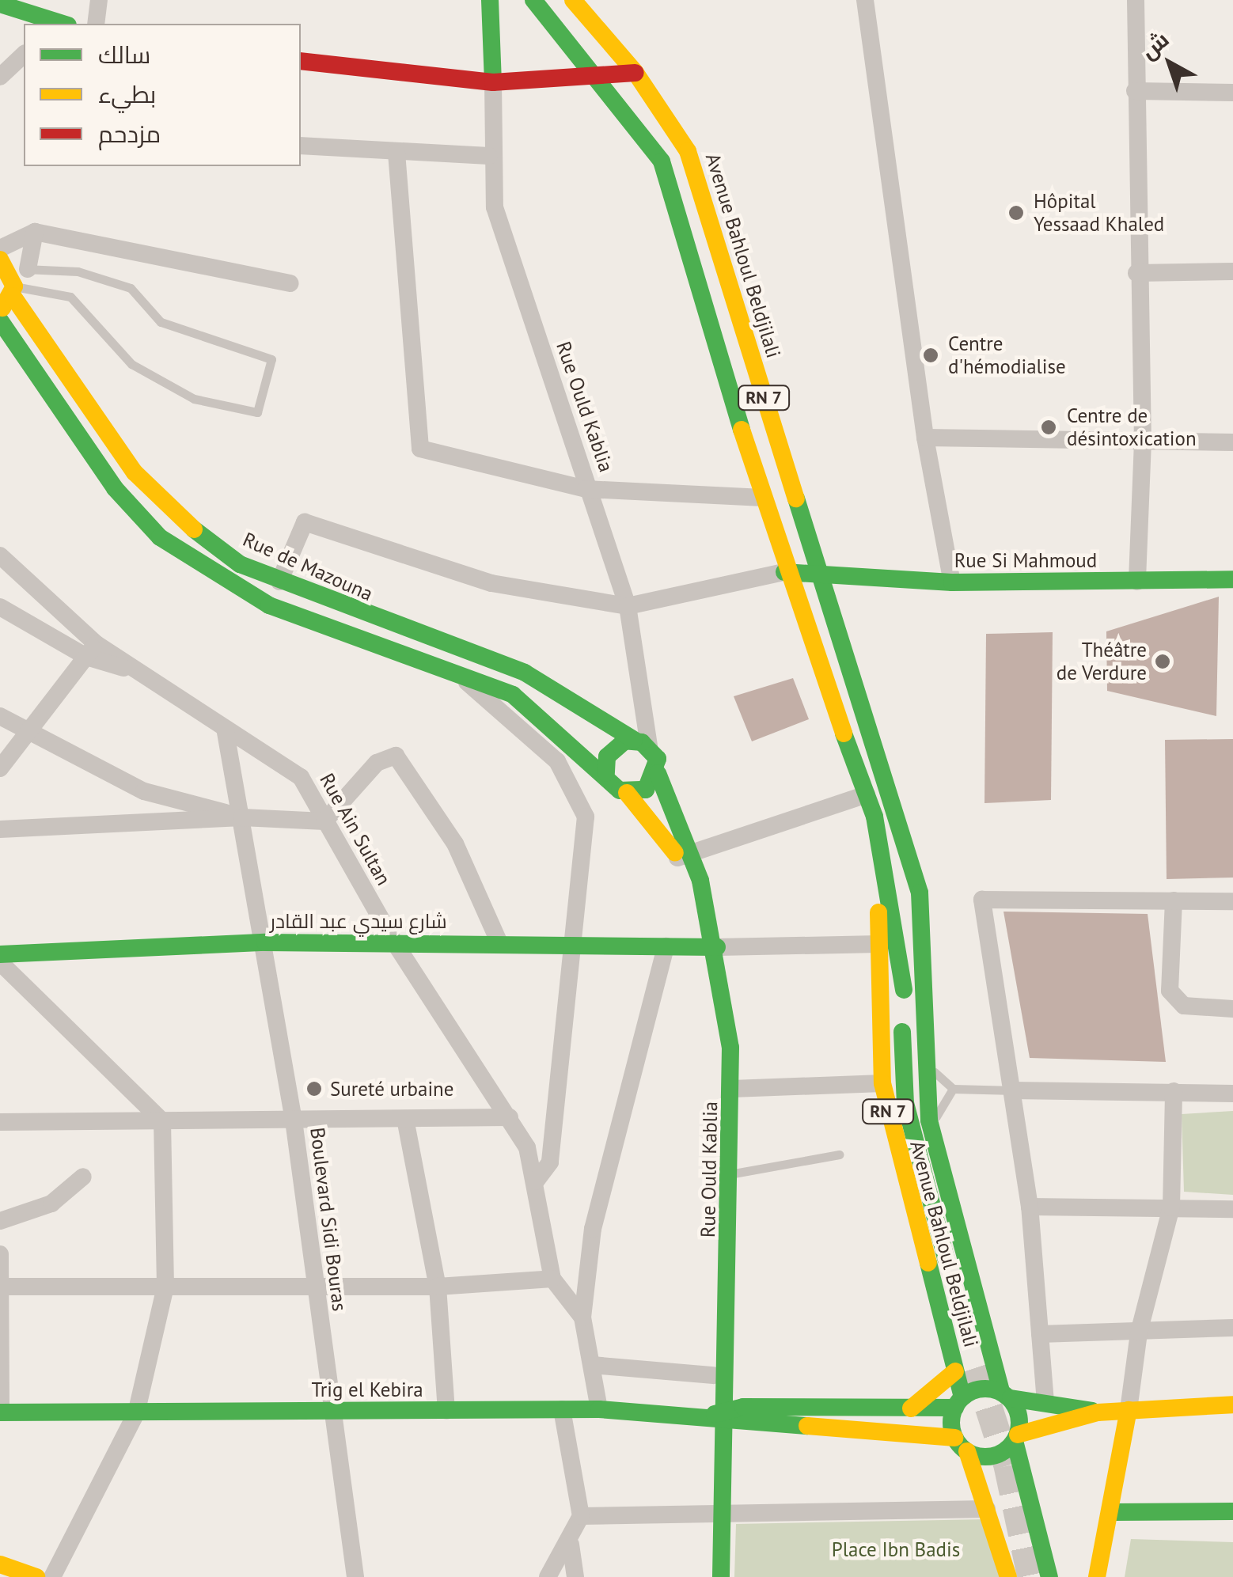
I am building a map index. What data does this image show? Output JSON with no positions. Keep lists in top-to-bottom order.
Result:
{
  "streets": {
    "main road": [
      "Avenue Bahloul Beldjilali",
      "RN 7",
      "Rue Ould Kablia",
      "Rue Si Mahmoud",
      "Rue de Mazouna",
      "شارع سيدي عبد القادر",
      "Trig el Kebira"
    ],
    "street": ["Rue Ain Sultan", "Boulevard Sidi Bouras"]
  },
  "crossings": [
    ["Avenue Bahloul Beldjilali", "RN 7"],
    ["Avenue Bahloul Beldjilali", "Rue Si Mahmoud"],
    ["Rue Ould Kablia", "Rue de Mazouna"],
    ["Rue Ould Kablia", "شارع سيدي عبد القادر"],
    ["Rue Ould Kablia", "Trig el Kebira"],
    ["Rue Ain Sultan", "شارع سيدي عبد القادر"],
    ["Rue Ain Sultan", "Boulevard Sidi Bouras"],
    ["Rue Ain Sultan", "Trig el Kebira"],
    ["شارع سيدي عبد القادر", "Boulevard Sidi Bouras"],
    ["Boulevard Sidi Bouras", "Trig el Kebira"]
  ],
  "parks": ["Place Ibn Badis"],
  "places": [
    "Hôpital Yessaad Khaled",
    "Centre d'hémodialise",
    "Centre de désintoxication",
    "Théâtre de Verdure",
    "Sureté urbaine"
  ],
  "legend": ["سالك", "بطيء", "مزدحم"],
  "north": "top left"
}
